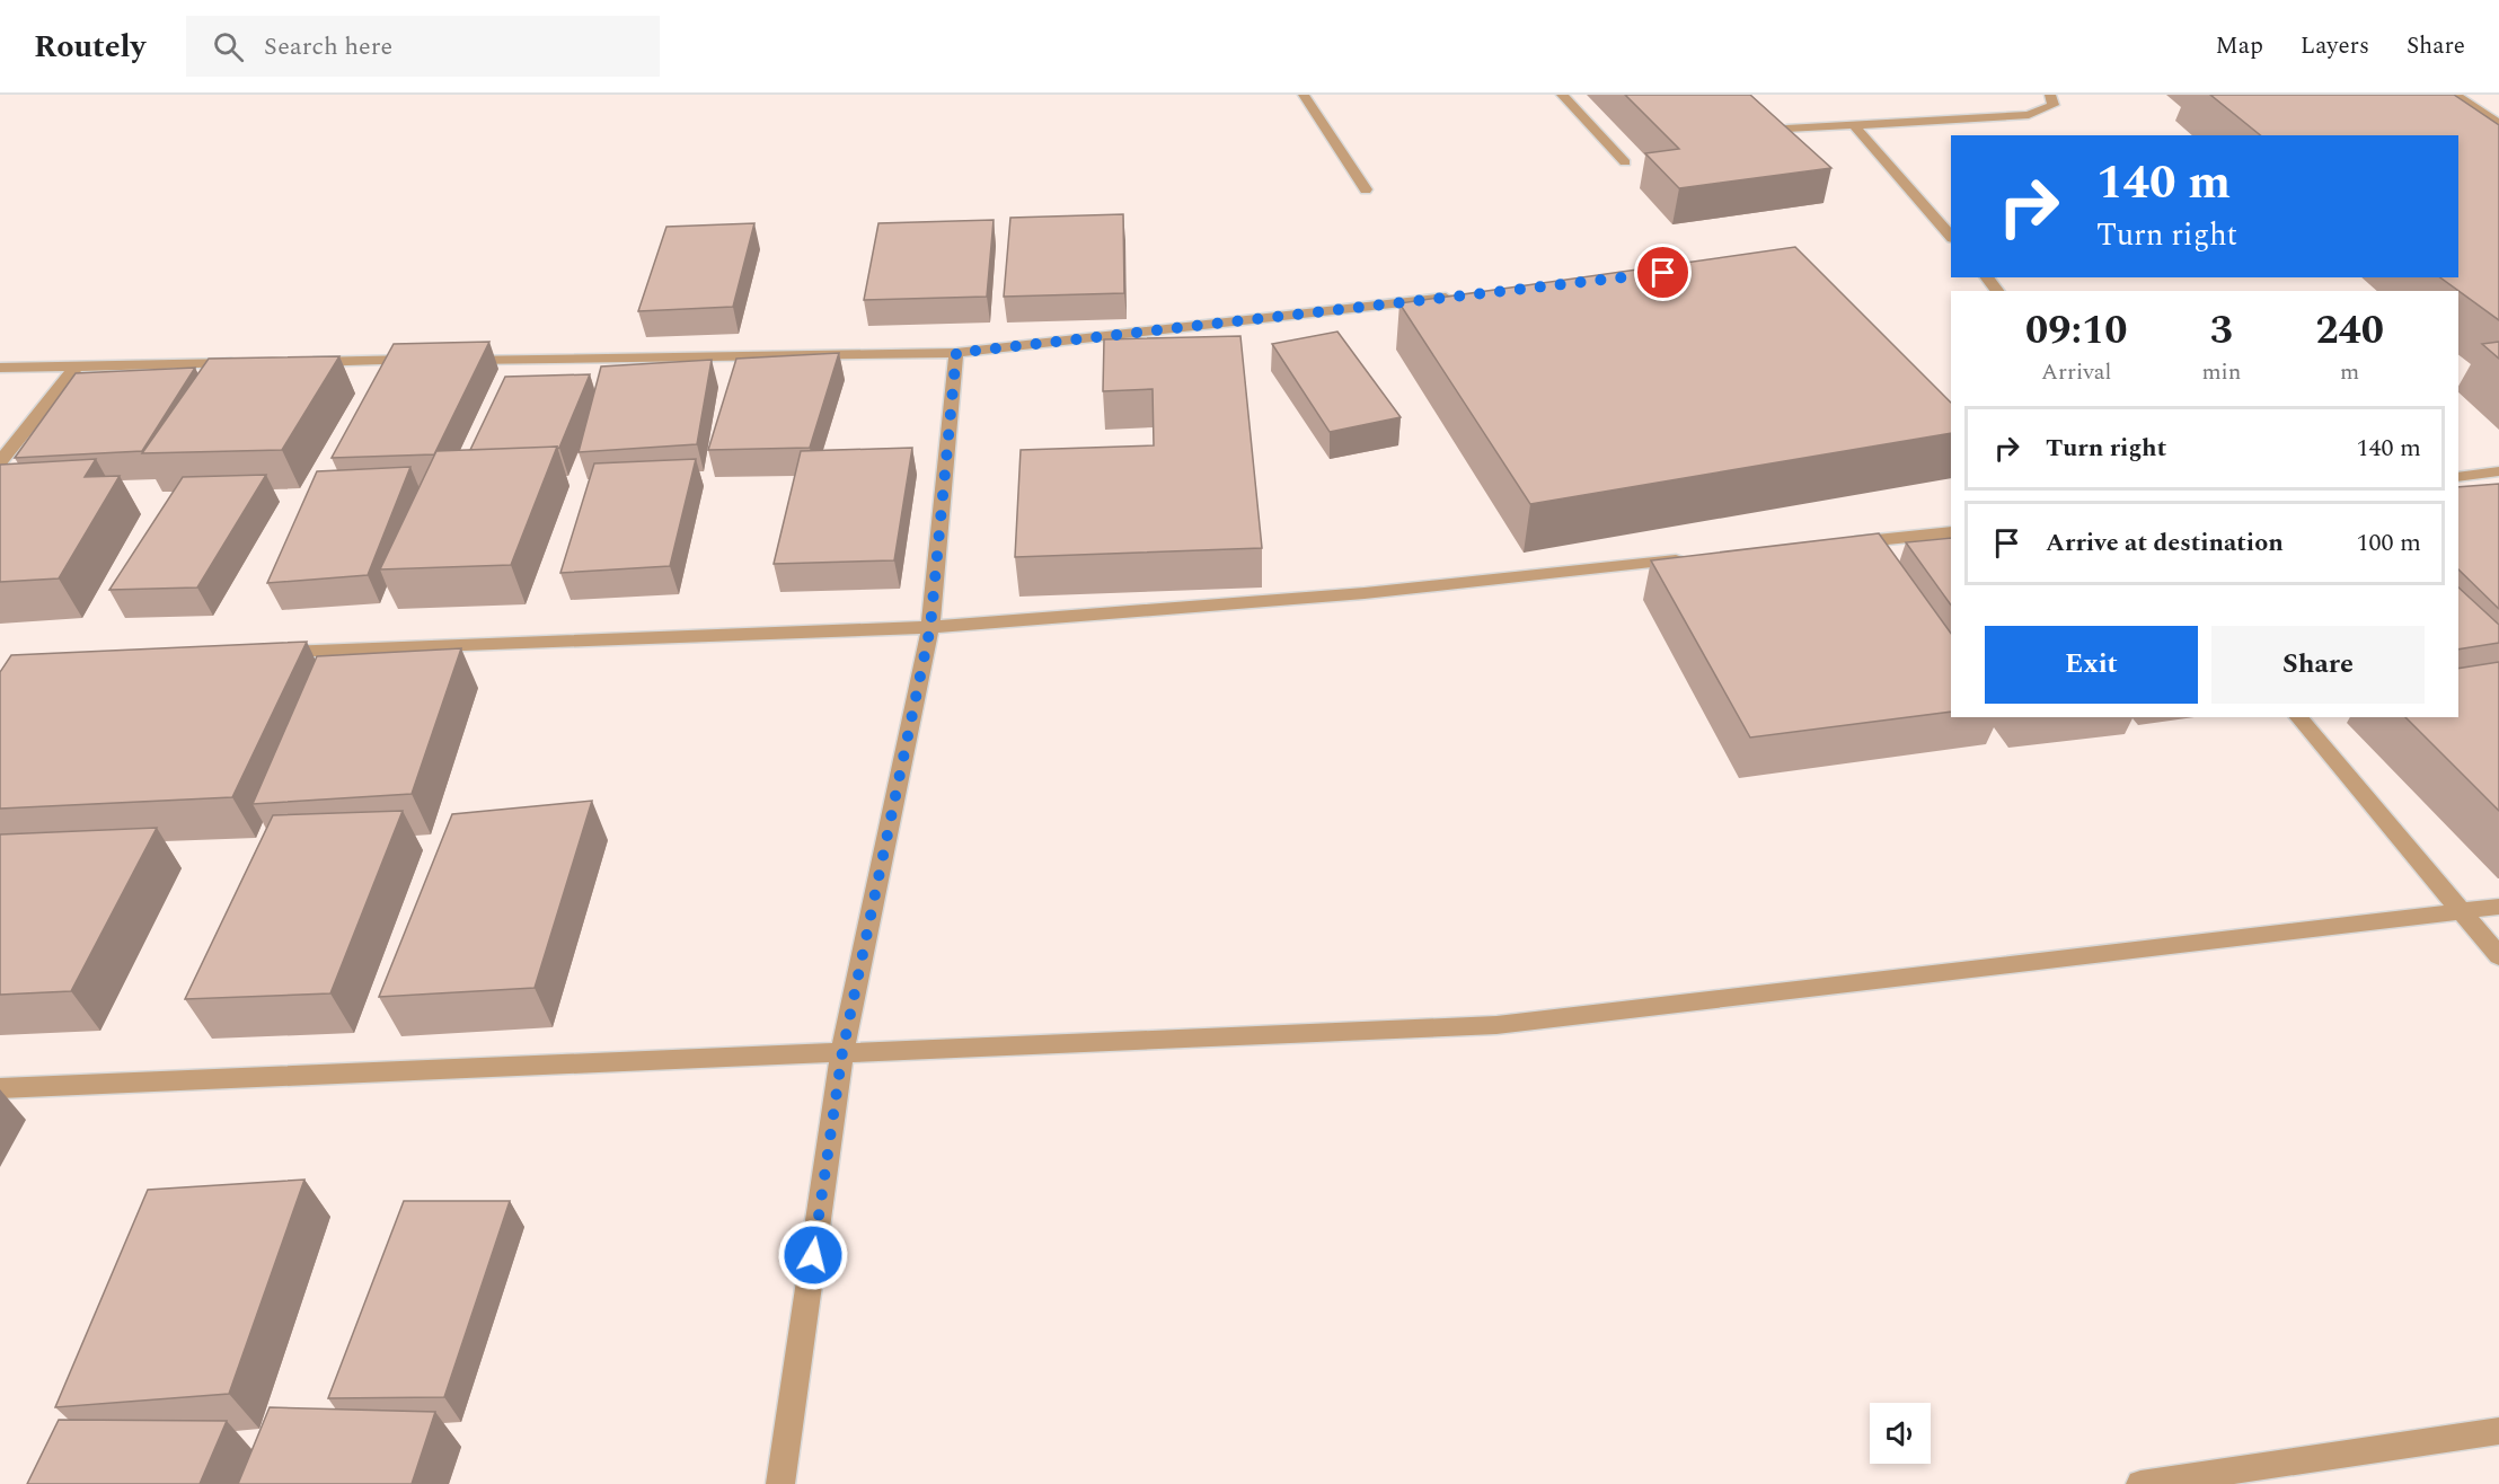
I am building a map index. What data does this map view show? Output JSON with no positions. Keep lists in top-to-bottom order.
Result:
{
  "page": {
    "header": "Routely",
    "search": "Search here",
    "nav": ["Map", "Layers", "Share"],
    "turn": ["140 m", "Turn right"],
    "eta": [
      "09:10",
      "Arrival",
      "3",
      "min",
      "240",
      "m"
    ],
    "list": [
      {
        "name": "Turn right",
        "value": "140 m"
      },
      {
        "name": "Arrive at destination",
        "value": "100 m"
      }
    ],
    "buttons": ["Exit", "Share"]
  }
}
